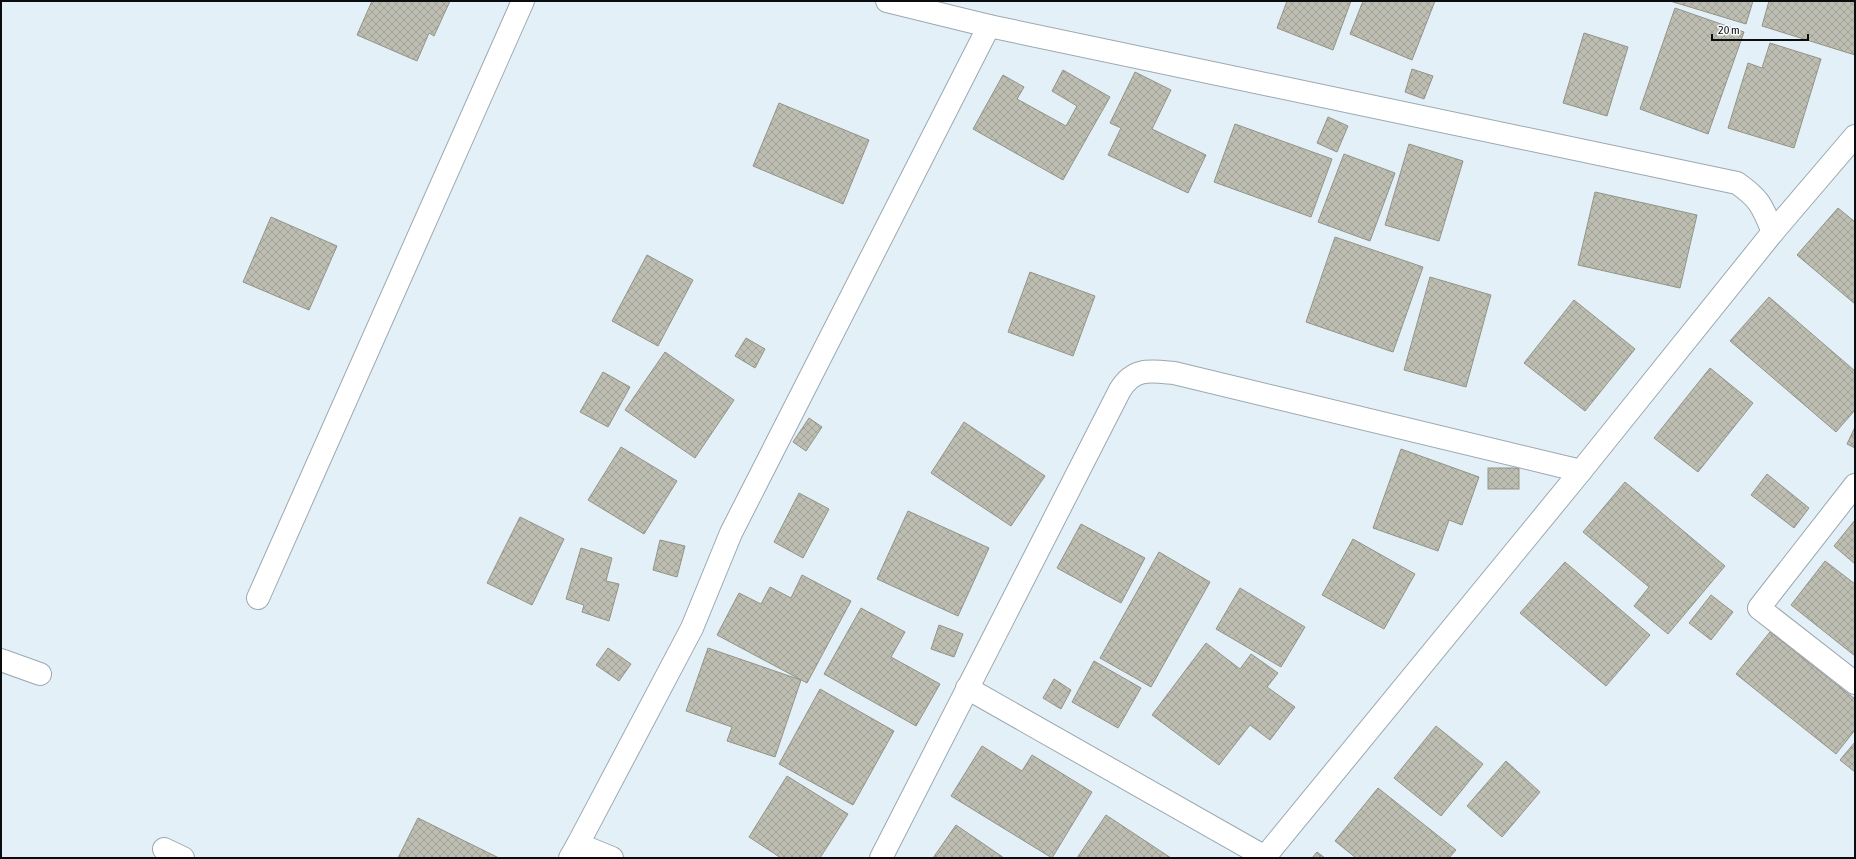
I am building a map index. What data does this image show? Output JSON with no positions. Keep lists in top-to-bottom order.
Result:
{
  "scale_bar": "20 m"
}
